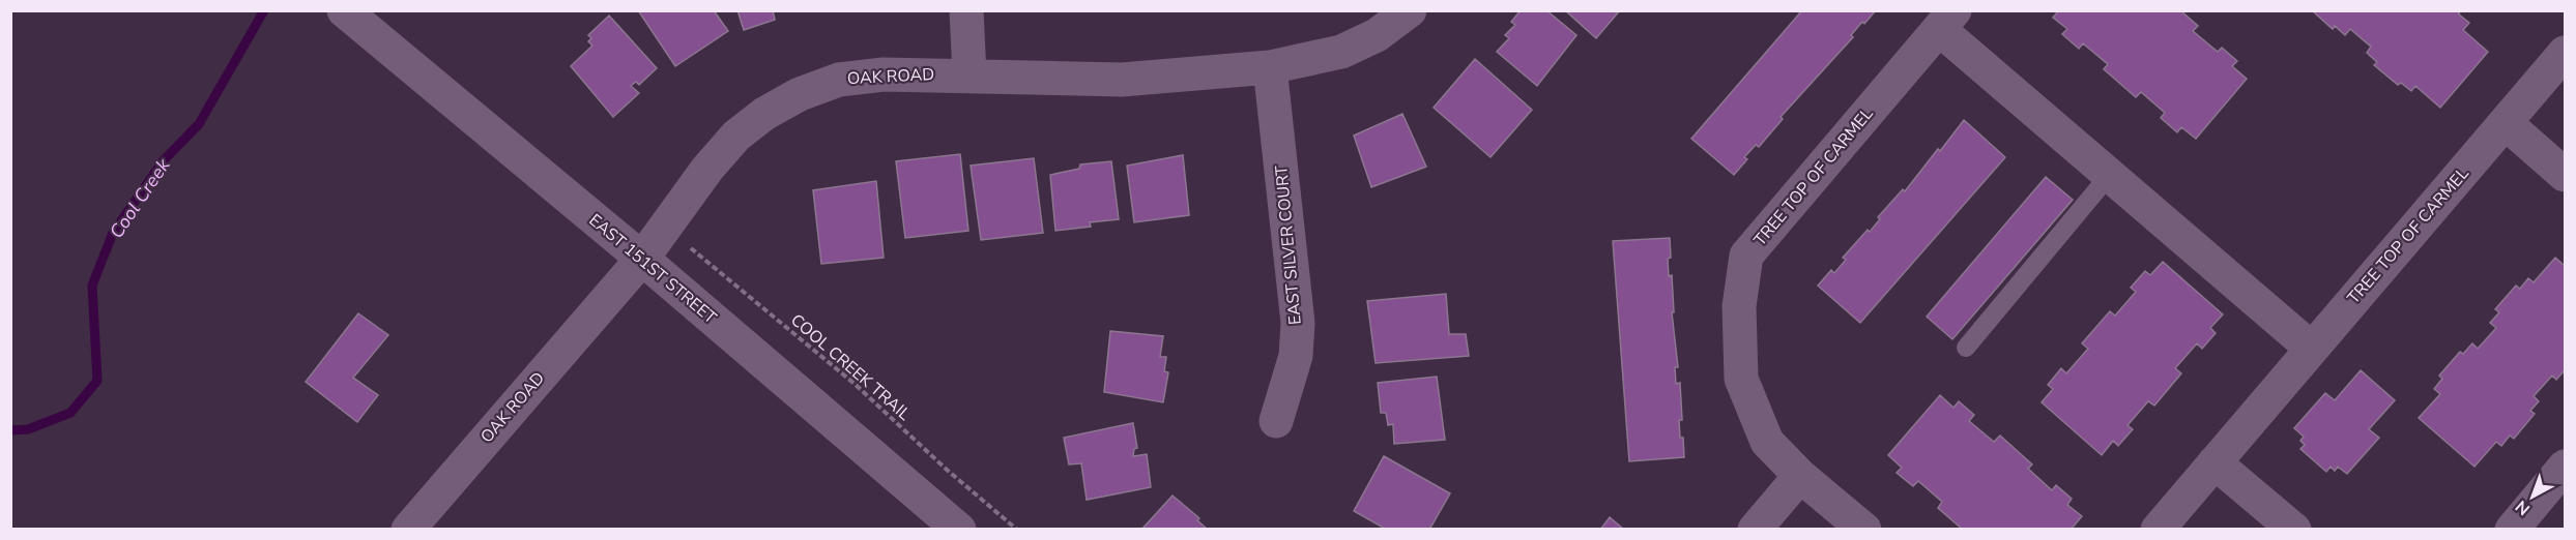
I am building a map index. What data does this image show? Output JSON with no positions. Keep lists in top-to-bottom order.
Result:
{
  "streets": {
    "street": [
      "OAK ROAD",
      "TREE TOP OF CARMEL",
      "EAST SILVER COURT",
      "EAST 151ST STREET"
    ],
    "path": ["COOL CREEK TRAIL"]
  },
  "crossings": [
    ["OAK ROAD", "EAST SILVER COURT"],
    ["OAK ROAD", "EAST 151ST STREET"],
    ["OAK ROAD", "COOL CREEK TRAIL"]
  ],
  "water": ["Cool Creek"],
  "north": "bottom left"
}
